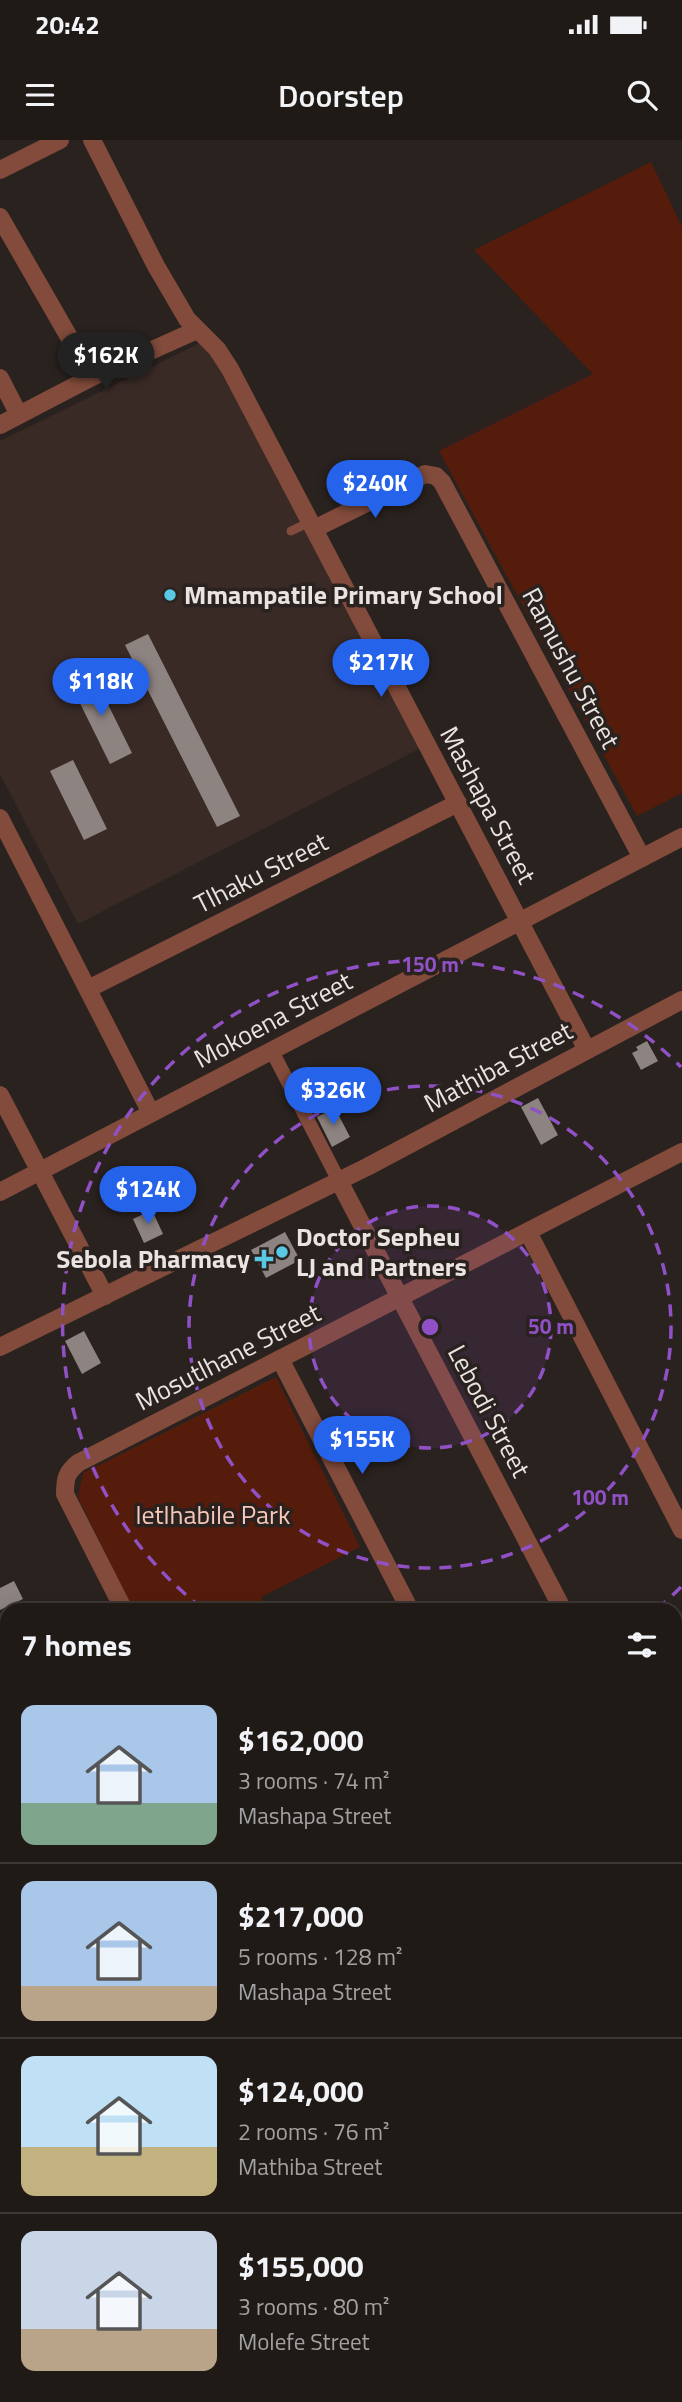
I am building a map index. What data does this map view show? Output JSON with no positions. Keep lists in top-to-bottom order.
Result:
{
  "streets": {
    "street": [
      "Ramushu Street",
      "Mashapa Street",
      "Tlhaku Street",
      "Mokoena Street",
      "Mathiba Street",
      "Mosutlhane Street",
      "Lebodi Street"
    ]
  },
  "crossings": [
    ["Ramushu Street", "Mashapa Street"],
    ["Ramushu Street", "Mokoena Street"],
    ["Mashapa Street", "Tlhaku Street"],
    ["Mashapa Street", "Mokoena Street"],
    ["Mashapa Street", "Mathiba Street"],
    ["Mokoena Street", "Lebodi Street"],
    ["Mathiba Street", "Lebodi Street"],
    ["Mosutlhane Street", "Lebodi Street"]
  ],
  "parks": ["letlhabile Park"],
  "places": {
    "other": ["Mmampatile Primary School", "Doctor Sepheu LJ and Partners"],
    "health": ["Sebola Pharmacy"]
  },
  "page": {
    "status": "20:42",
    "header": "Doorstep",
    "price": [
      "$162K",
      "$240K",
      "$217K",
      "$118K",
      "$326K",
      "$124K",
      "$155K"
    ],
    "heading": "7 homes",
    "list": [
      {
        "name": "$162,000",
        "note": "3 rooms · 74 m² · Mashapa Street"
      },
      {
        "name": "$217,000",
        "note": "5 rooms · 128 m² · Mashapa Street"
      },
      {
        "name": "$124,000",
        "note": "2 rooms · 76 m² · Mathiba Street"
      },
      {
        "name": "$155,000",
        "note": "3 rooms · 80 m² · Molefe Street"
      }
    ]
  },
  "rings": ["150 m", "50 m", "100 m"]
}
